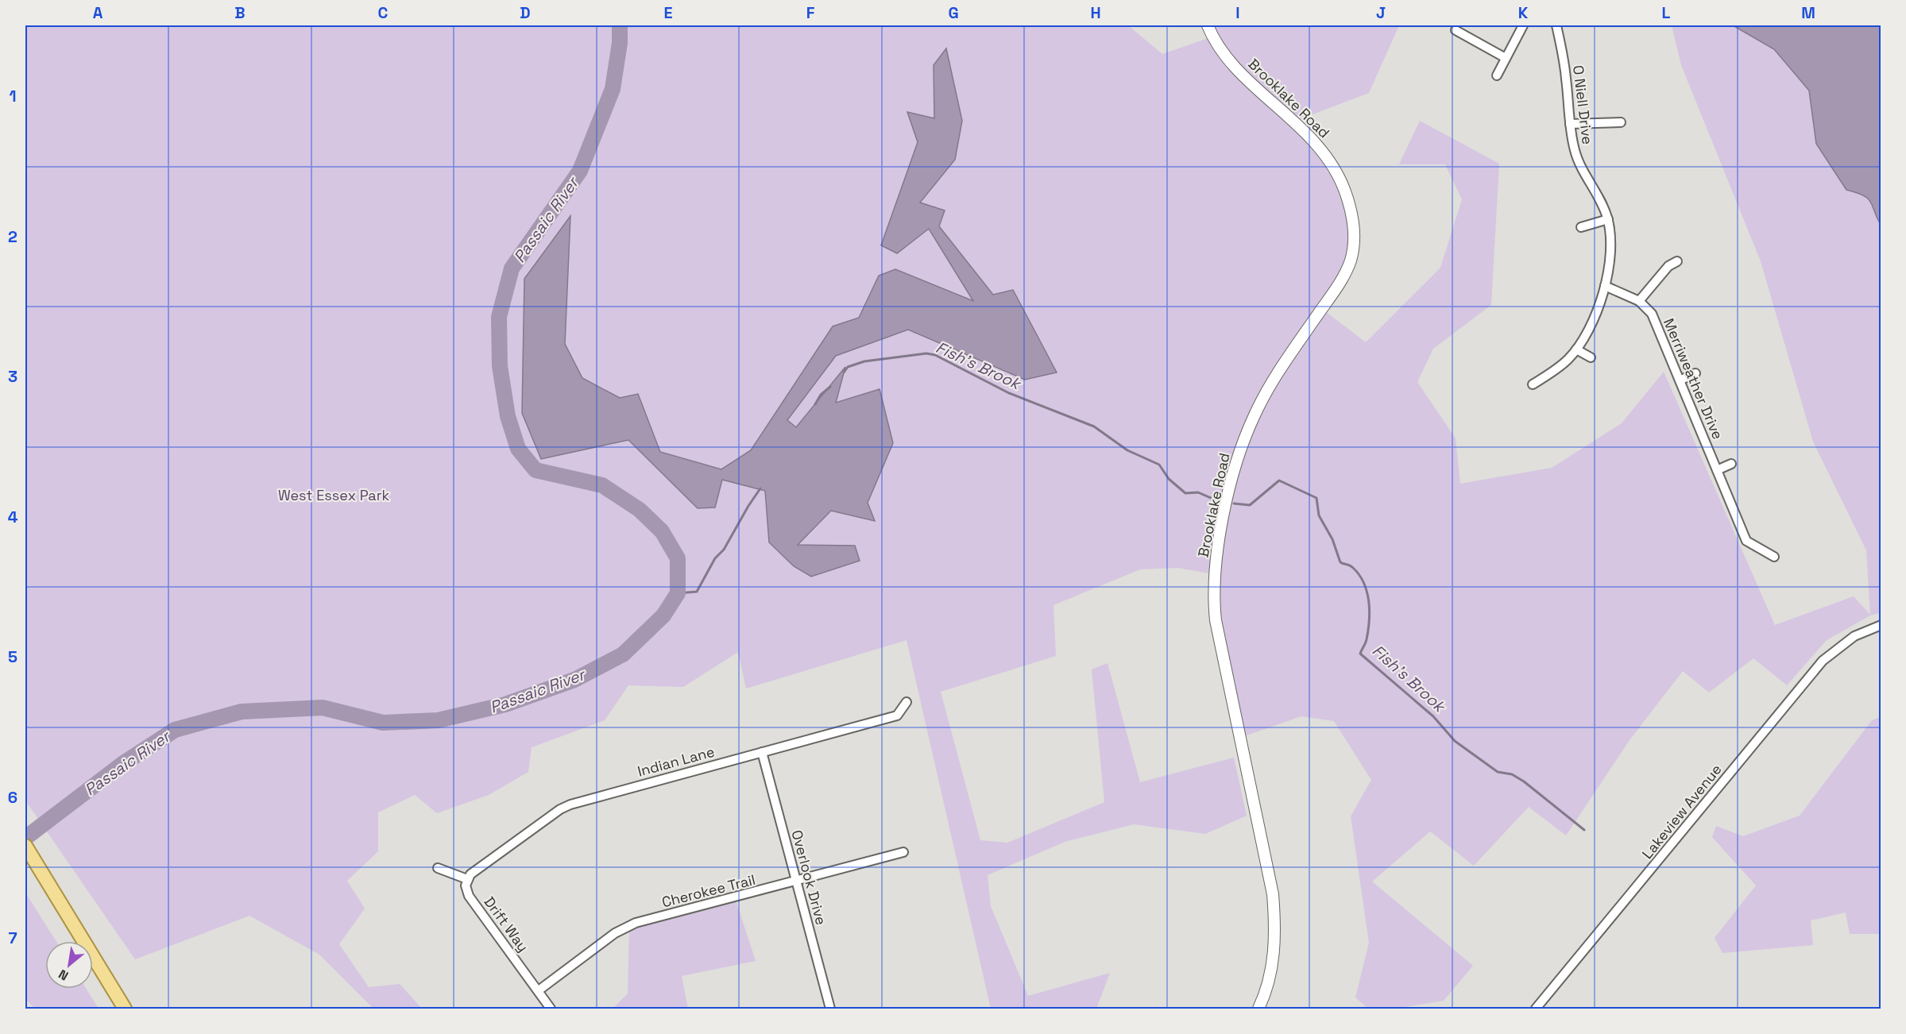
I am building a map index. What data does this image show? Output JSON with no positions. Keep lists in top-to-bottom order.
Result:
{
  "streets": {
    "street": [
      "Brooklake Road",
      "O Niell Drive",
      "Merriweather Drive",
      "Indian Lane",
      "Lakeview Avenue",
      "Overlook Drive",
      "Cherokee Trail",
      "Drift Way"
    ]
  },
  "crossings": [
    ["Indian Lane", "Overlook Drive"],
    ["Indian Lane", "Drift Way"],
    ["Overlook Drive", "Cherokee Trail"],
    ["Cherokee Trail", "Drift Way"]
  ],
  "water": ["Passaic River", "Fish's Brook"],
  "parks": ["West Essex Park"],
  "north": "bottom left",
  "grid": {
    "columns": [
      "A",
      "B",
      "C",
      "D",
      "E",
      "F",
      "G",
      "H",
      "I",
      "J",
      "K",
      "L",
      "M"
    ],
    "rows": [
      "1",
      "2",
      "3",
      "4",
      "5",
      "6",
      "7"
    ]
  }
}
